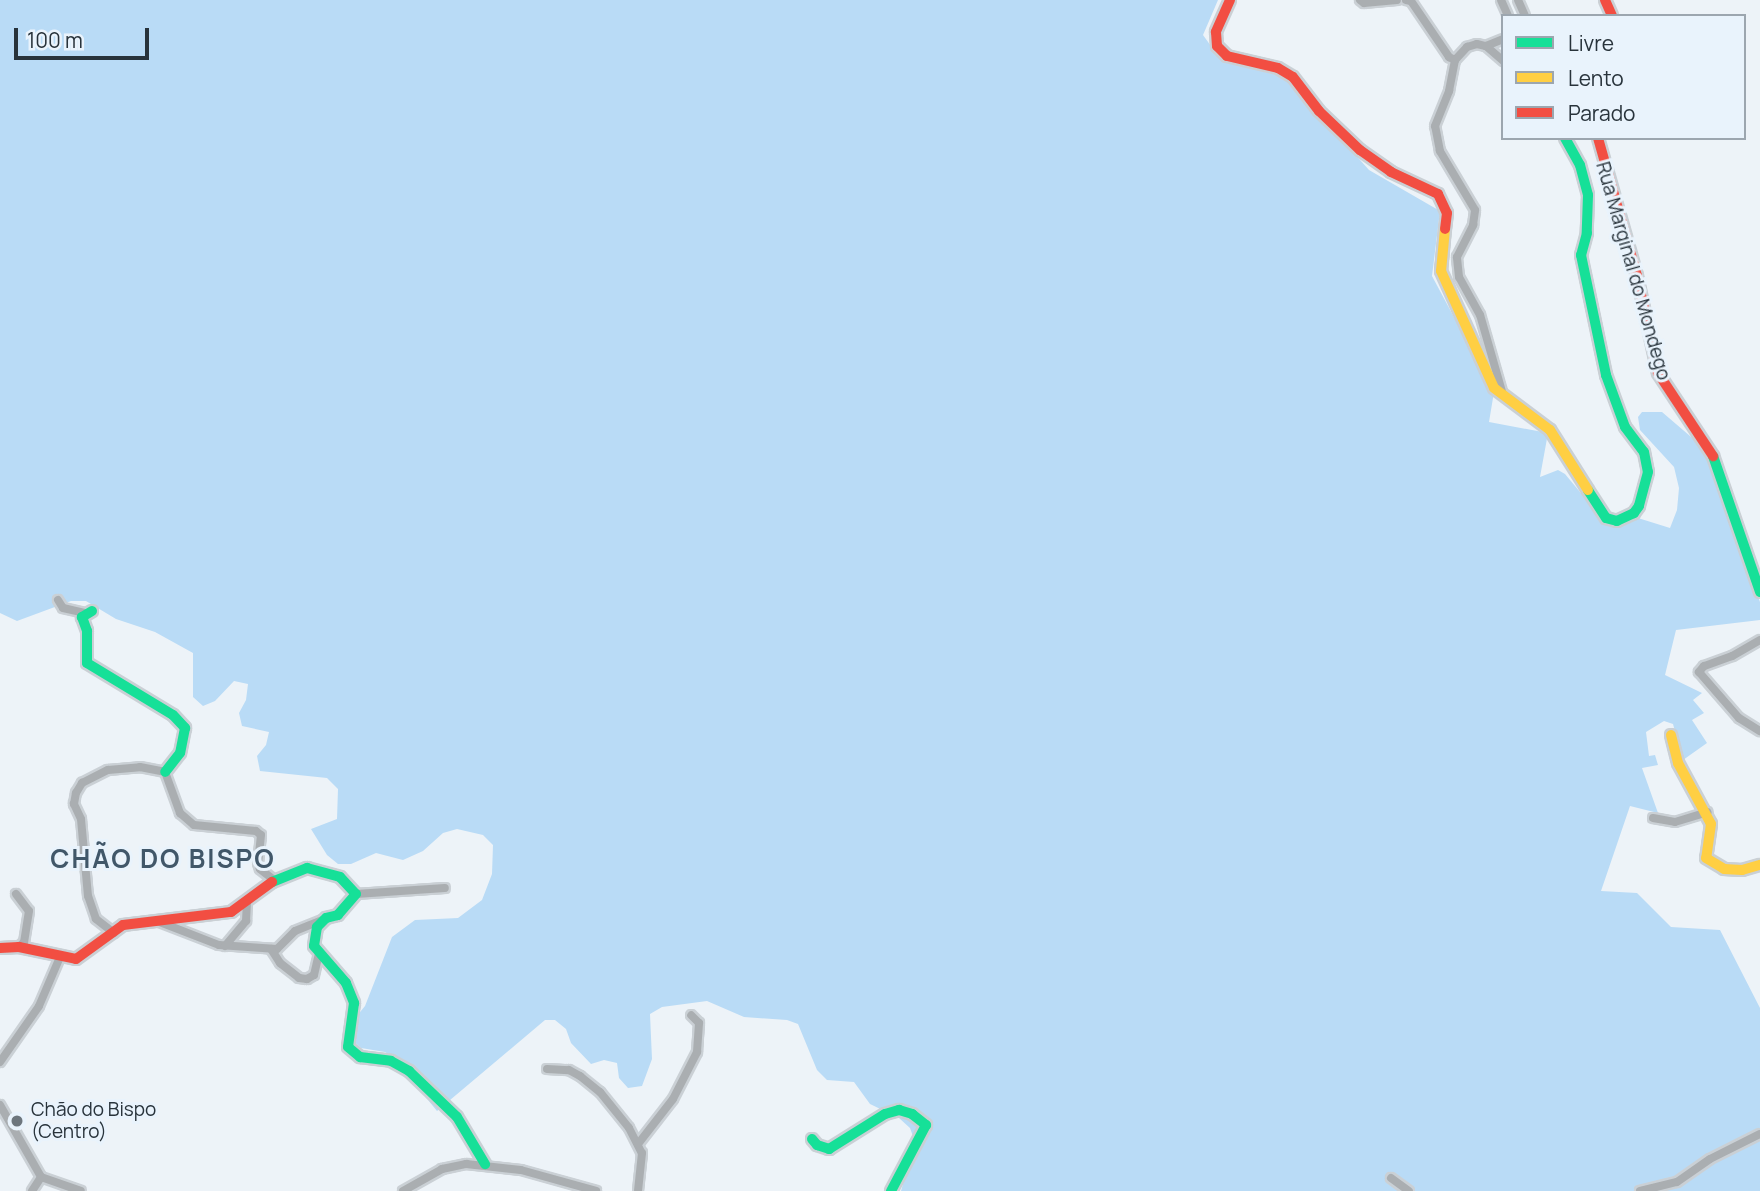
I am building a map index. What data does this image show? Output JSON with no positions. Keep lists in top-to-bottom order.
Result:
{
  "streets": {
    "street": ["Rua Marginal do Mondego"]
  },
  "districts": ["CHÃO DO BISPO"],
  "places": ["Chão do Bispo (Centro)"],
  "legend": ["Livre", "Lento", "Parado"],
  "scale_bar": "100 m"
}
